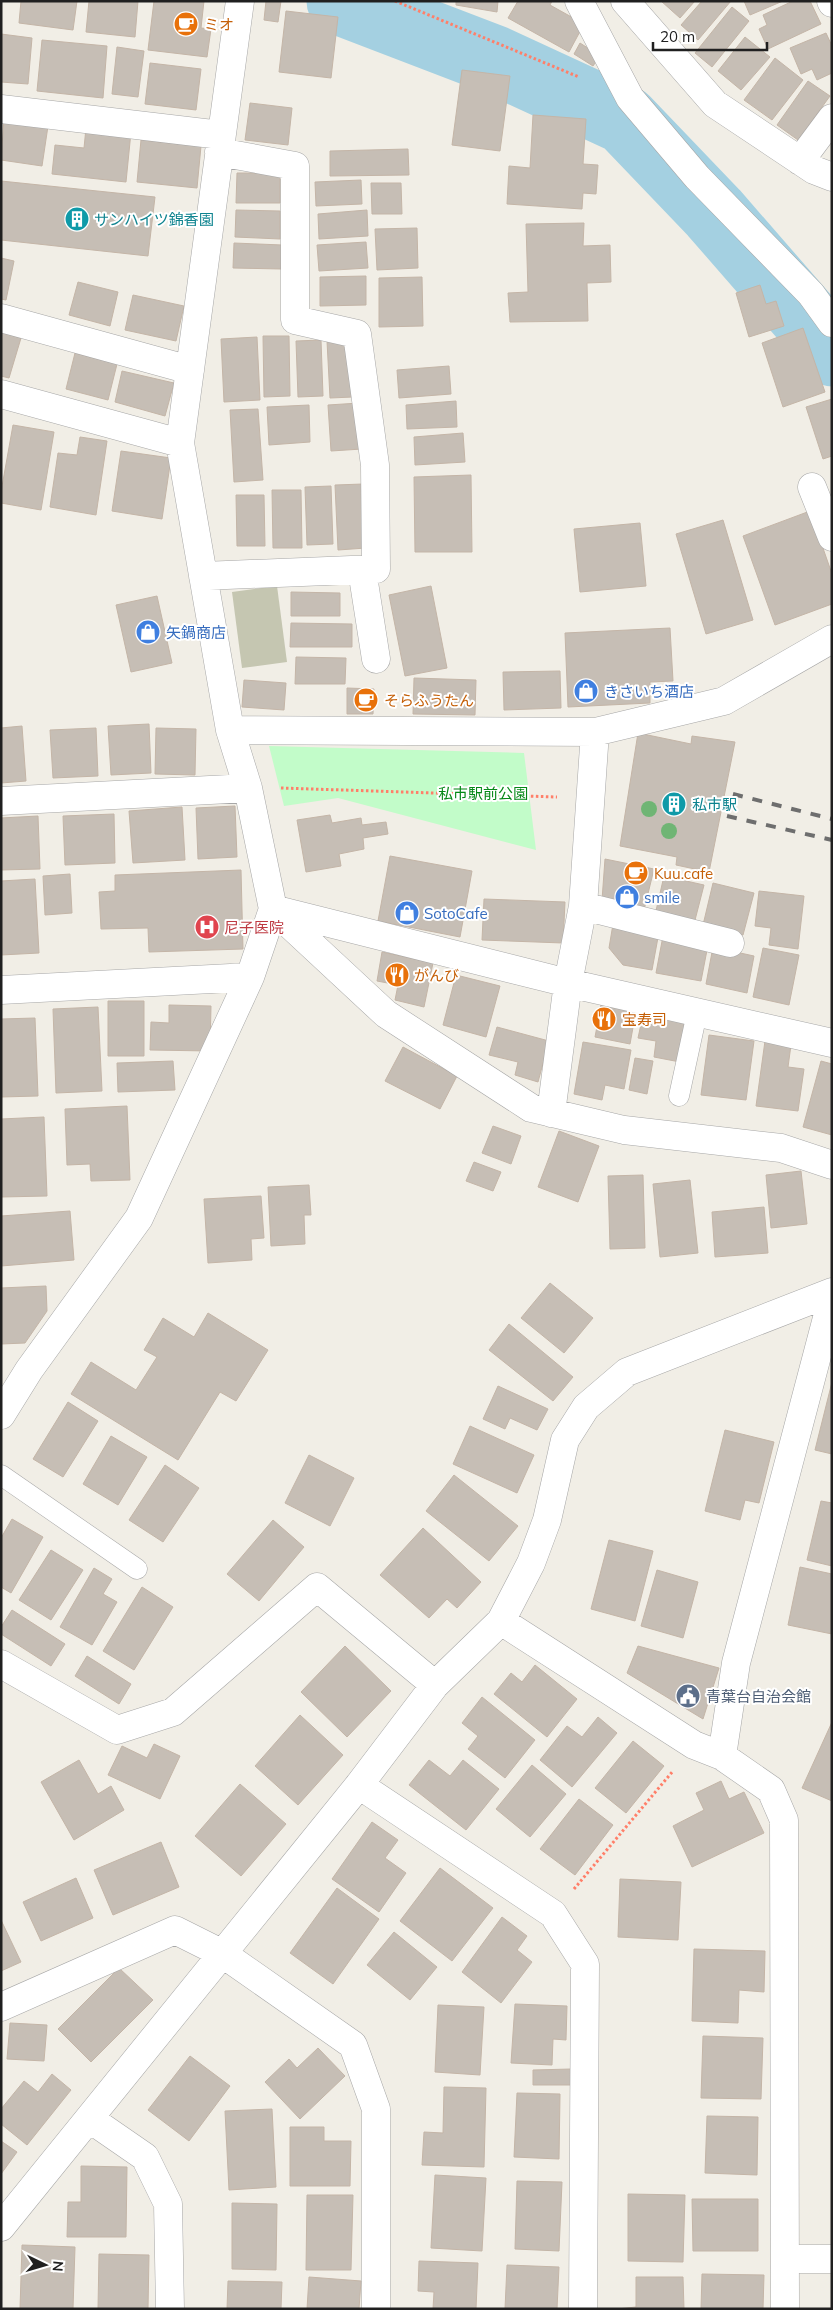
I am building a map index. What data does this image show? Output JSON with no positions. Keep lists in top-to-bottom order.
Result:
{
  "parks": ["私市駅前公園"],
  "places": {
    "cafe": ["ミオ", "そらふうたん", "Kuu.cafe"],
    "building": ["サンハイツ錦香園", "私市駅"],
    "shop": [
      "矢鍋商店",
      "きさいち酒店",
      "smile",
      "SotoCafe"
    ],
    "hospital": ["尼子医院"],
    "restaurant": ["がんび", "宝寿司"],
    "public building": ["青葉台自治会館"]
  },
  "scale_bar": "20 m",
  "north": "right"
}
